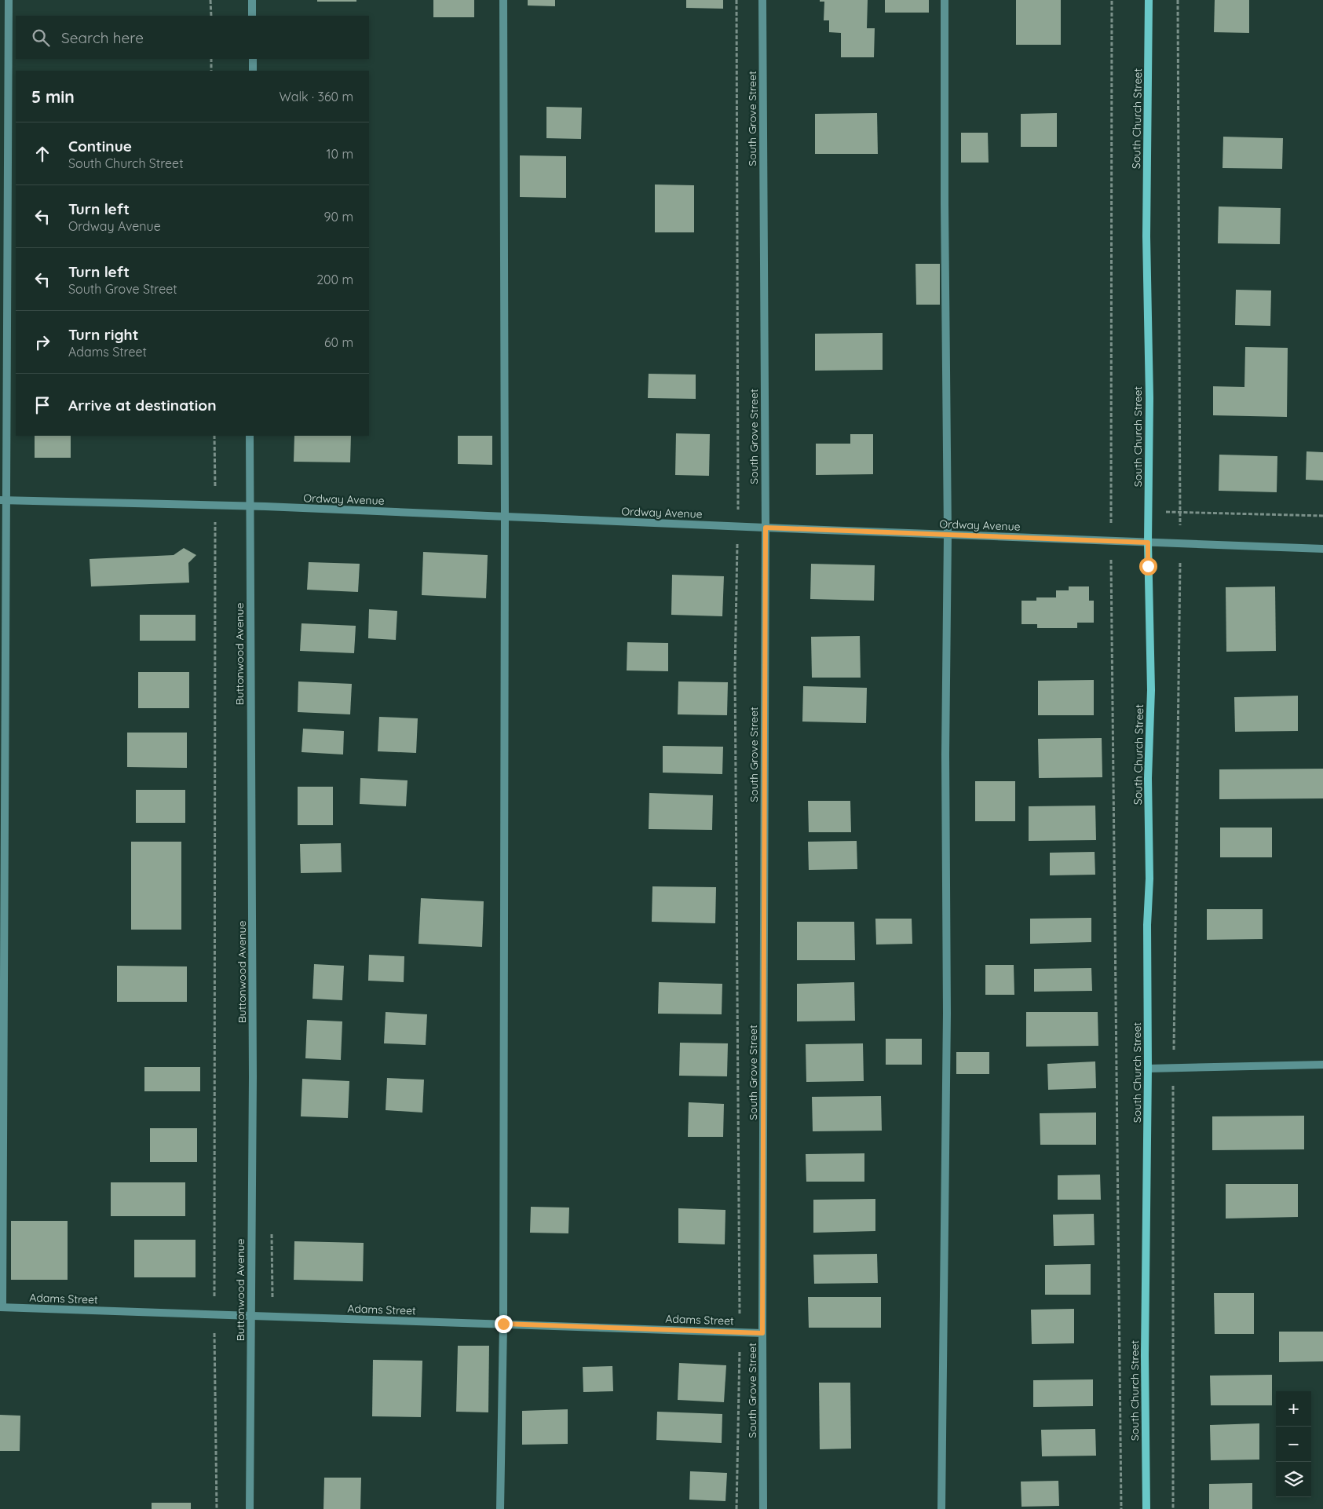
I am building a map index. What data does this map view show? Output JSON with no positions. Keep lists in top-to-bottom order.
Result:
{
  "streets": {
    "street": [
      "South Grove Street",
      "South Church Street",
      "Ordway Avenue",
      "Buttonwood Avenue",
      "Adams Street"
    ]
  },
  "crossings": [
    ["South Grove Street", "Ordway Avenue"],
    ["South Grove Street", "Adams Street"],
    ["South Church Street", "Ordway Avenue"],
    ["Ordway Avenue", "Buttonwood Avenue"],
    ["Buttonwood Avenue", "Adams Street"]
  ],
  "page": {
    "search": "Search here",
    "heading": ["5 min", "Walk · 360 m"],
    "list": [
      ["Continue", "South Church Street", "10 m"],
      ["Turn left", "Ordway Avenue", "90 m"],
      ["Turn left", "South Grove Street", "200 m"],
      ["Turn right", "Adams Street", "60 m"],
      "Arrive at destination"
    ],
    "map_buttons": ["+", "−"]
  }
}
